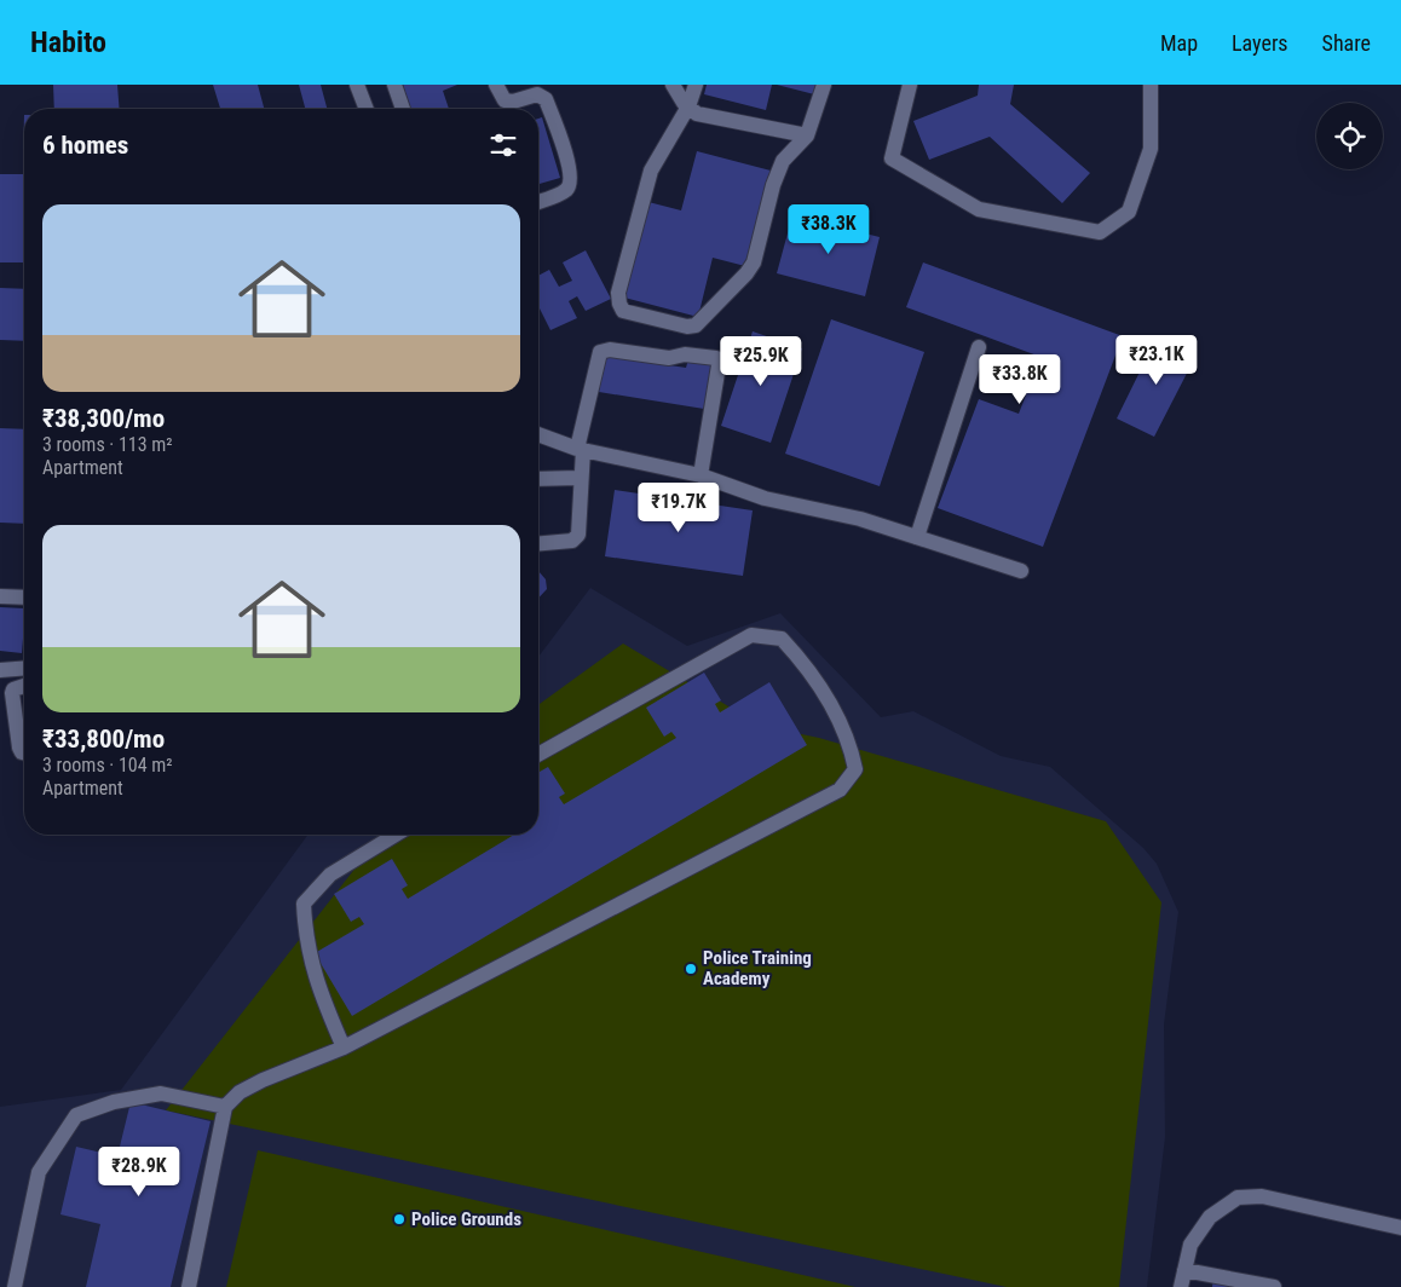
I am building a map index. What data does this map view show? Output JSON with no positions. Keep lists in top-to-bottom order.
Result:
{
  "places": ["Police Training Academy", "Police Grounds"],
  "page": {
    "header": "Habito",
    "nav": ["Map", "Layers", "Share"],
    "heading": "6 homes",
    "list": [
      {
        "name": "₹38,300/mo",
        "note": "3 rooms · 113 m² · Apartment"
      },
      {
        "name": "₹33,800/mo",
        "note": "3 rooms · 104 m² · Apartment"
      }
    ],
    "price": [
      "₹38.3K",
      "₹23.1K",
      "₹25.9K",
      "₹33.8K",
      "₹19.7K",
      "₹28.9K"
    ]
  }
}
